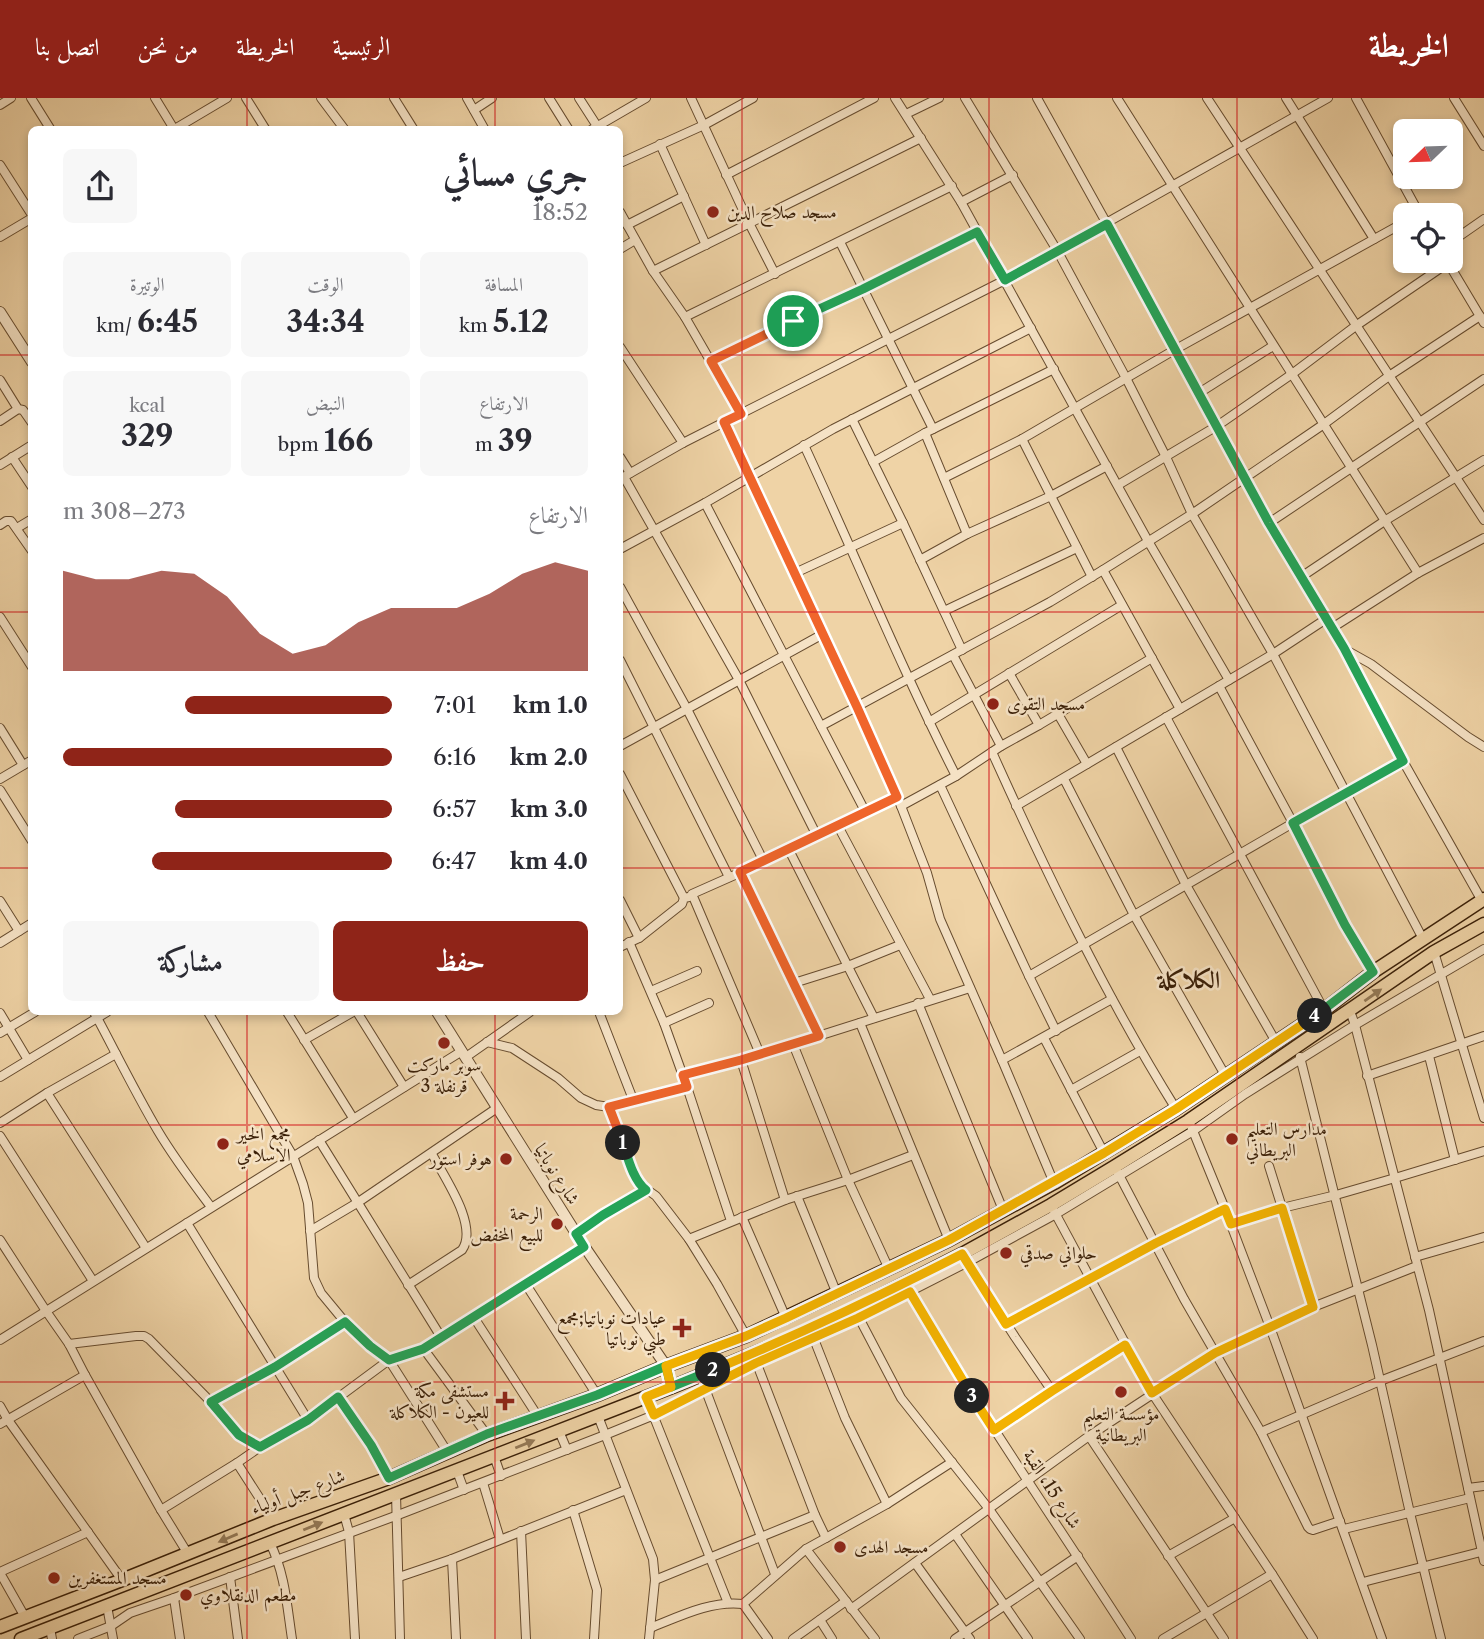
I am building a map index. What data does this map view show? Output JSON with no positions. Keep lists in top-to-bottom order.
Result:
{
  "streets": {
    "main road": ["شارع جبل أولياء"],
    "street": ["شارع نوباتيا", "شارع 15، القبة"]
  },
  "crossings": [
    ["شارع نوباتيا", "شارع جبل أولياء"],
    ["شارع 15، القبة", "شارع جبل أولياء"]
  ],
  "districts": ["الكلاكلة"],
  "places": {
    "other": [
      "مسجد صلاح الدين",
      "مسجد التقوى",
      "سوبر ماركت قرنفلة 3",
      "مدارس التعليم البريطاني",
      "مجمع الخير الاسلامي",
      "هوفر استور",
      "الرحمة للبيع المخفض",
      "حلواني صدقي",
      "مؤسسة التعليم البريطانية",
      "مسجد الهدى",
      "مسجد المستغفرين",
      "مطعم الدنقلاوي"
    ],
    "health": ["عيادات نوباتيا;مجمع طبي نوباتيا", "مستشفى مكة للعيون - الكلاكلة"]
  },
  "north": "bottom left",
  "page": {
    "header": "الخريطة",
    "nav": [
      "الرئيسية",
      "الخريطة",
      "من نحن",
      "اتصل بنا"
    ],
    "heading": ["جري مسائي", "18:52"],
    "stats": [
      ["المسافة", "5.12 km"],
      ["الوقت", "34:34"],
      ["الوتيرة", "6:45 /km"],
      ["الارتفاع", "39 m"],
      ["النبض", "166 bpm"],
      ["kcal", "329"]
    ],
    "chart": ["الارتفاع", "273–308 m"],
    "list": [
      {
        "name": "1.0 km",
        "note": "7:01"
      },
      {
        "name": "2.0 km",
        "note": "6:16"
      },
      {
        "name": "3.0 km",
        "note": "6:57"
      },
      {
        "name": "4.0 km",
        "note": "6:47"
      }
    ],
    "buttons": ["حفظ", "مشاركة"],
    "pins": [
      "4",
      "1",
      "2",
      "3"
    ]
  }
}
